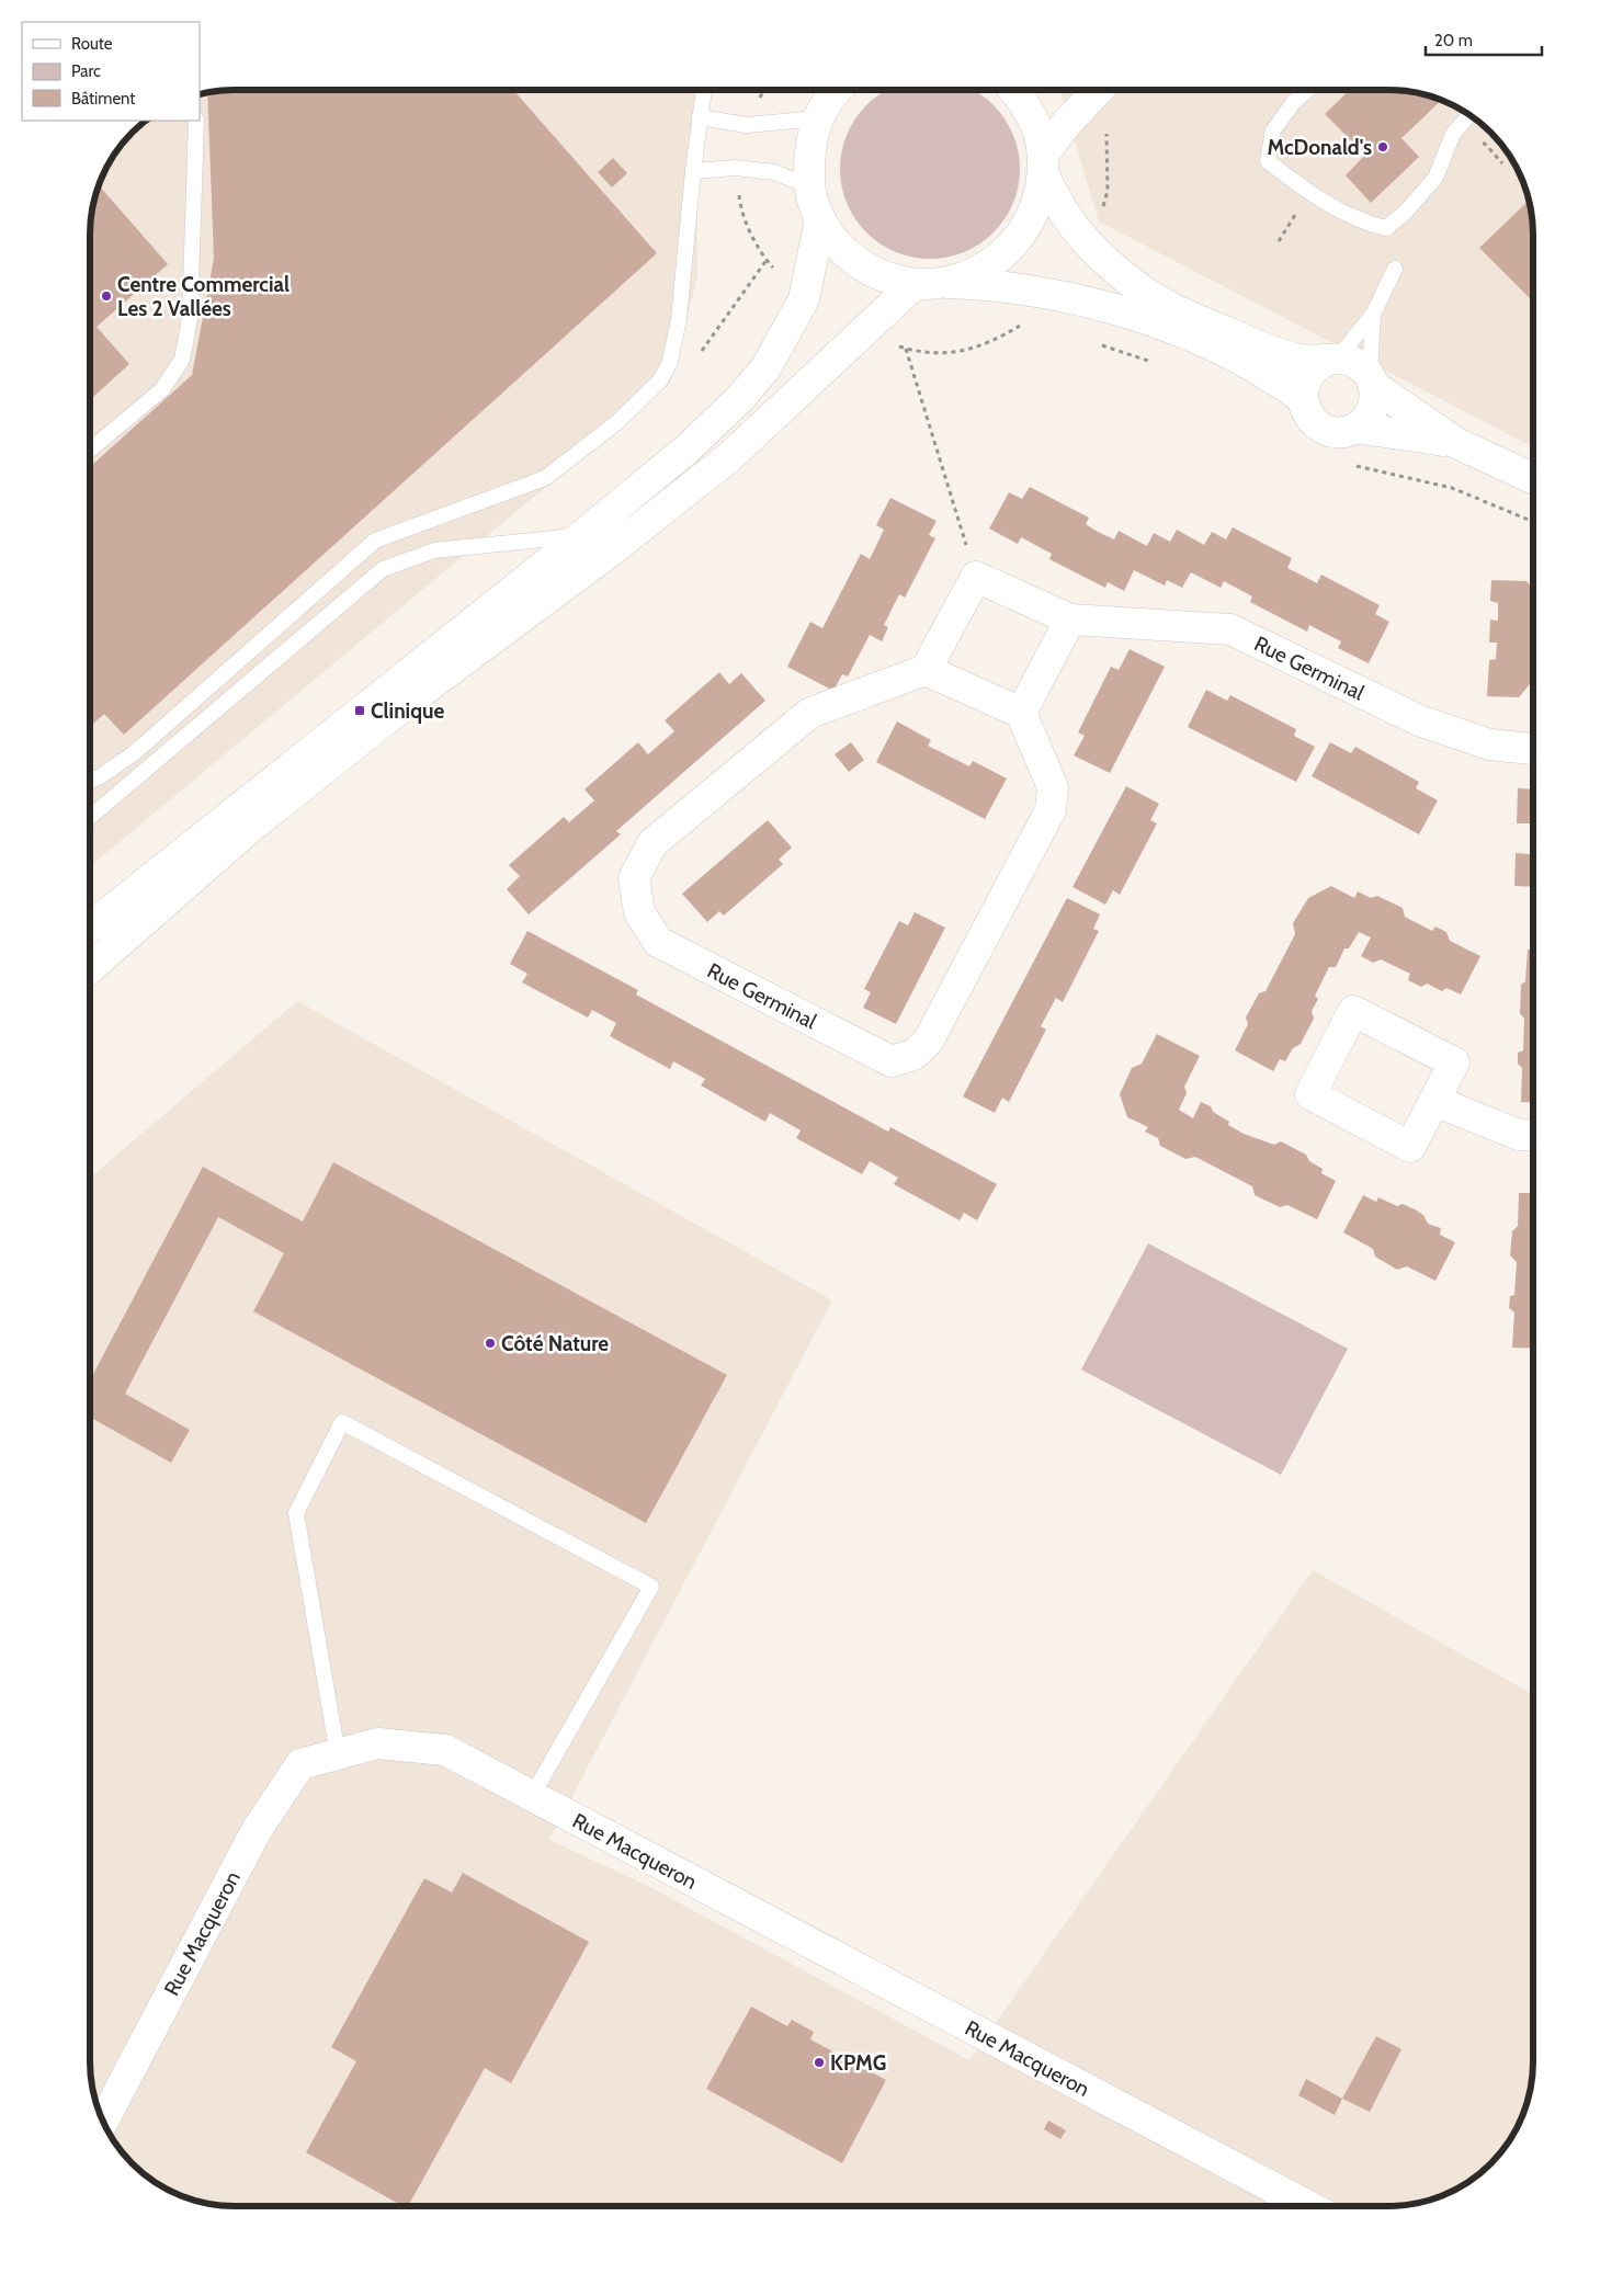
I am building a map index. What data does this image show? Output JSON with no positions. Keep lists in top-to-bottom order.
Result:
{
  "streets": {
    "street": ["Rue Germinal", "Rue Macqueron"]
  },
  "places": {
    "other": [
      "McDonald's",
      "Centre Commercial Les 2 Vallées",
      "Côté Nature",
      "KPMG"
    ],
    "transit": ["Clinique"]
  },
  "legend": ["Route", "Parc", "Bâtiment"],
  "scale_bar": "20 m"
}
